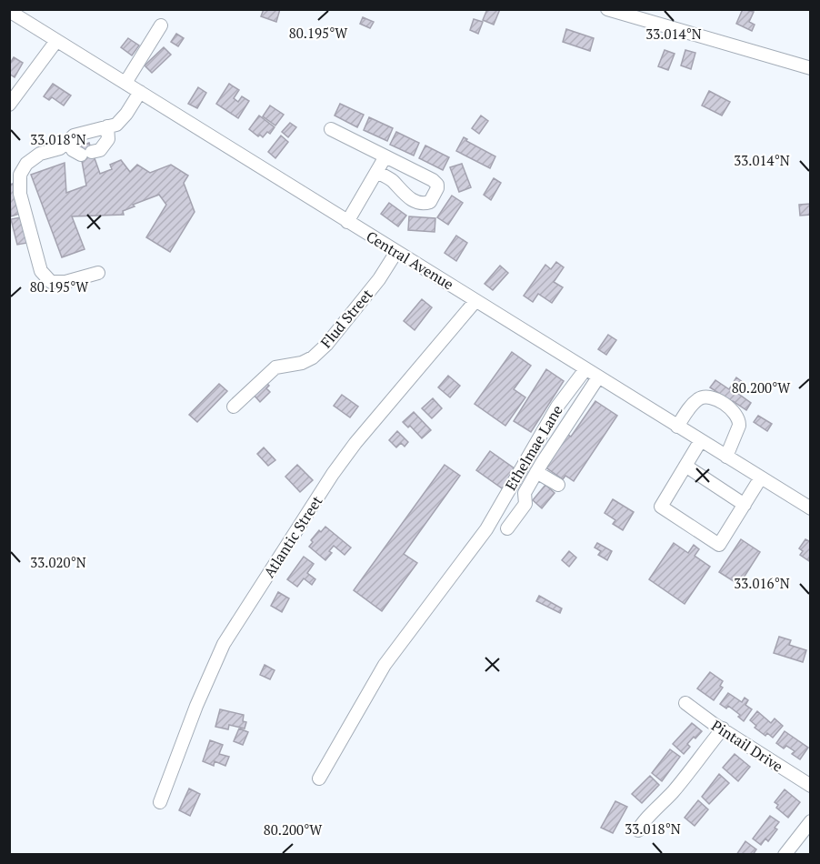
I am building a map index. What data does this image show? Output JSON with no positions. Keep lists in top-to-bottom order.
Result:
{
  "streets": {
    "street": [
      "Central Avenue",
      "Flud Street",
      "Ethelmae Lane",
      "Atlantic Street",
      "Pintail Drive"
    ]
  },
  "crossings": [
    ["Central Avenue", "Flud Street"],
    ["Central Avenue", "Ethelmae Lane"],
    ["Central Avenue", "Atlantic Street"]
  ],
  "coordinates": [
    "80.195°W",
    "33.014°N",
    "33.018°N",
    "80.200°W",
    "33.020°N",
    "33.016°N"
  ]
}
